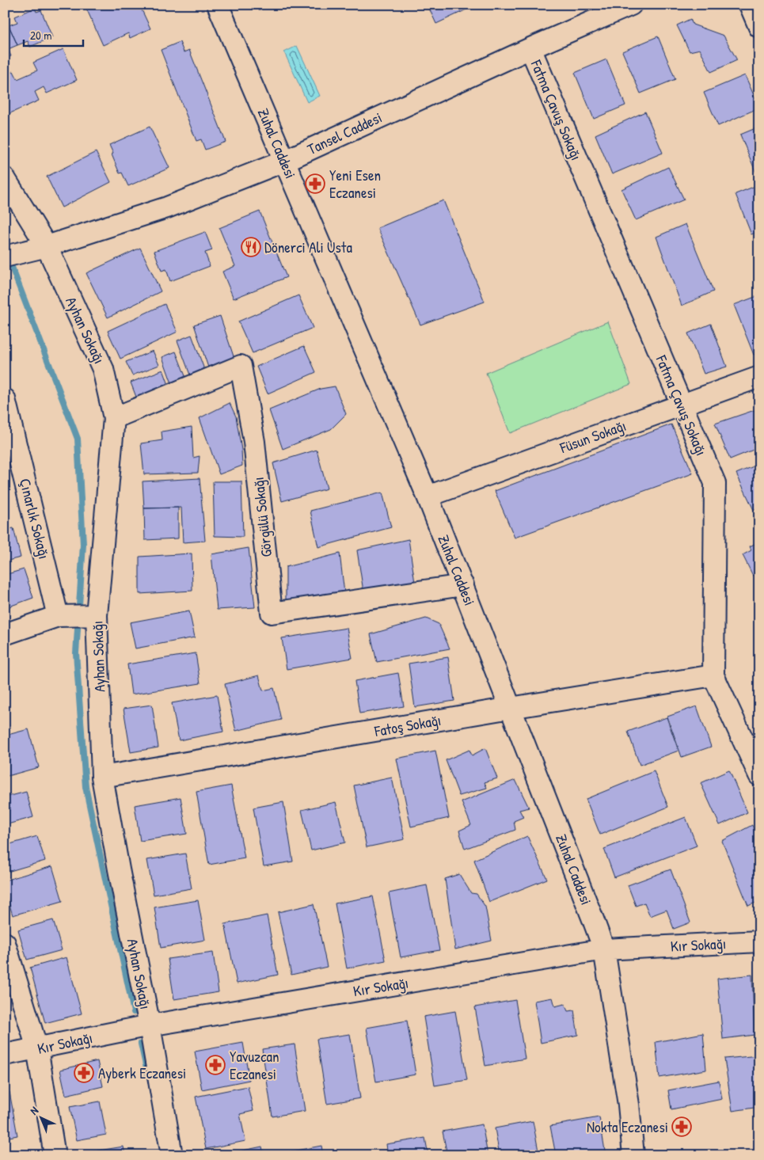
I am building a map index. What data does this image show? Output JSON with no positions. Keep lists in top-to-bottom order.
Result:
{
  "streets": {
    "street": [
      "Fatma Çavuş Sokağı",
      "Tansel Caddesi",
      "Zuhal Caddesi",
      "Ayhan Sokağı",
      "Füsun Sokağı",
      "Görgülü Sokağı",
      "Çınarlık Sokağı",
      "Fatoş Sokağı",
      "Kır Sokağı"
    ]
  },
  "crossings": [
    ["Fatma Çavuş Sokağı", "Tansel Caddesi"],
    ["Fatma Çavuş Sokağı", "Füsun Sokağı"],
    ["Fatma Çavuş Sokağı", "Fatoş Sokağı"],
    ["Tansel Caddesi", "Zuhal Caddesi"],
    ["Tansel Caddesi", "Ayhan Sokağı"],
    ["Zuhal Caddesi", "Füsun Sokağı"],
    ["Zuhal Caddesi", "Görgülü Sokağı"],
    ["Zuhal Caddesi", "Fatoş Sokağı"],
    ["Zuhal Caddesi", "Kır Sokağı"],
    ["Ayhan Sokağı", "Görgülü Sokağı"],
    ["Ayhan Sokağı", "Fatoş Sokağı"],
    ["Ayhan Sokağı", "Kır Sokağı"]
  ],
  "places": {
    "pharmacy": [
      "Yeni Esen Eczanesi",
      "Yavuzcan Eczanesi",
      "Ayberk Eczanesi",
      "Nokta Eczanesi"
    ],
    "restaurant": ["Dönerci Ali Usta"]
  },
  "scale_bar": "20 m",
  "north": "top left"
}
